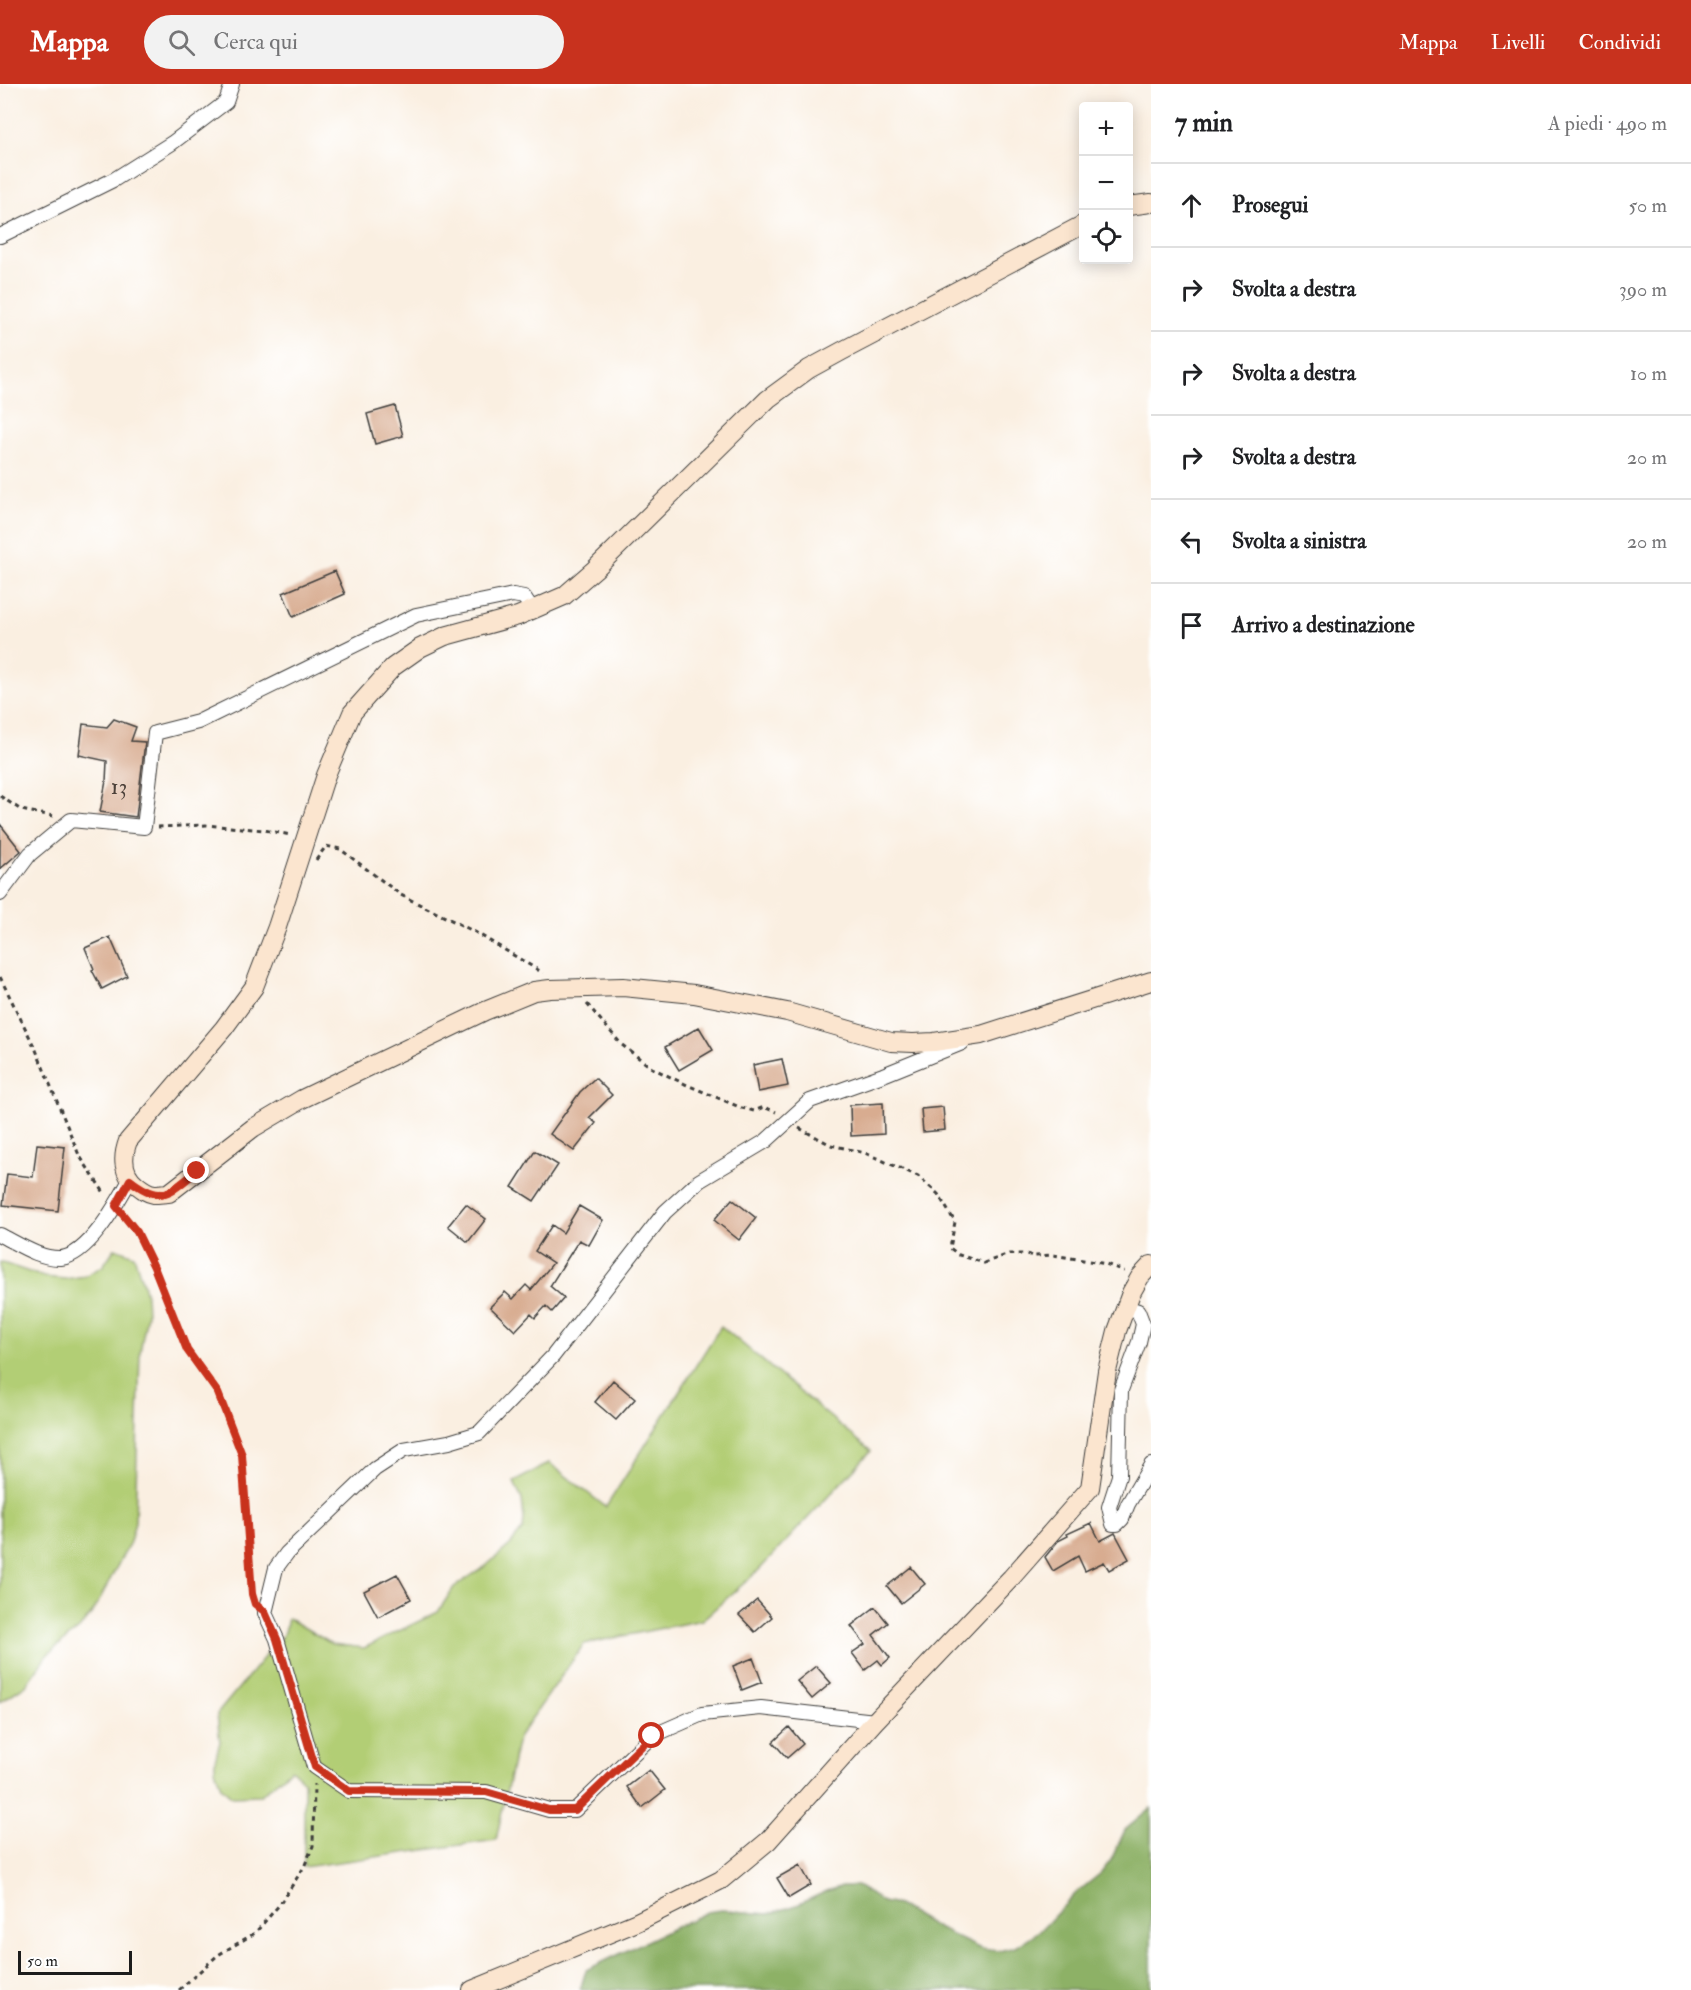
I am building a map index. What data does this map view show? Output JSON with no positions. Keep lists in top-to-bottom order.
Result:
{
  "house_numbers": ["13"],
  "scale_bar": "50 m",
  "page": {
    "header": "Mappa",
    "search": "Cerca qui",
    "nav": ["Mappa", "Livelli", "Condividi"],
    "heading": ["7 min", "A piedi · 490 m"],
    "map_buttons": ["+", "−"],
    "list": [
      ["Prosegui", "50 m"],
      ["Svolta a destra", "390 m"],
      ["Svolta a destra", "10 m"],
      ["Svolta a destra", "20 m"],
      ["Svolta a sinistra", "20 m"],
      "Arrivo a destinazione"
    ],
    "scale": "50 m"
  }
}
